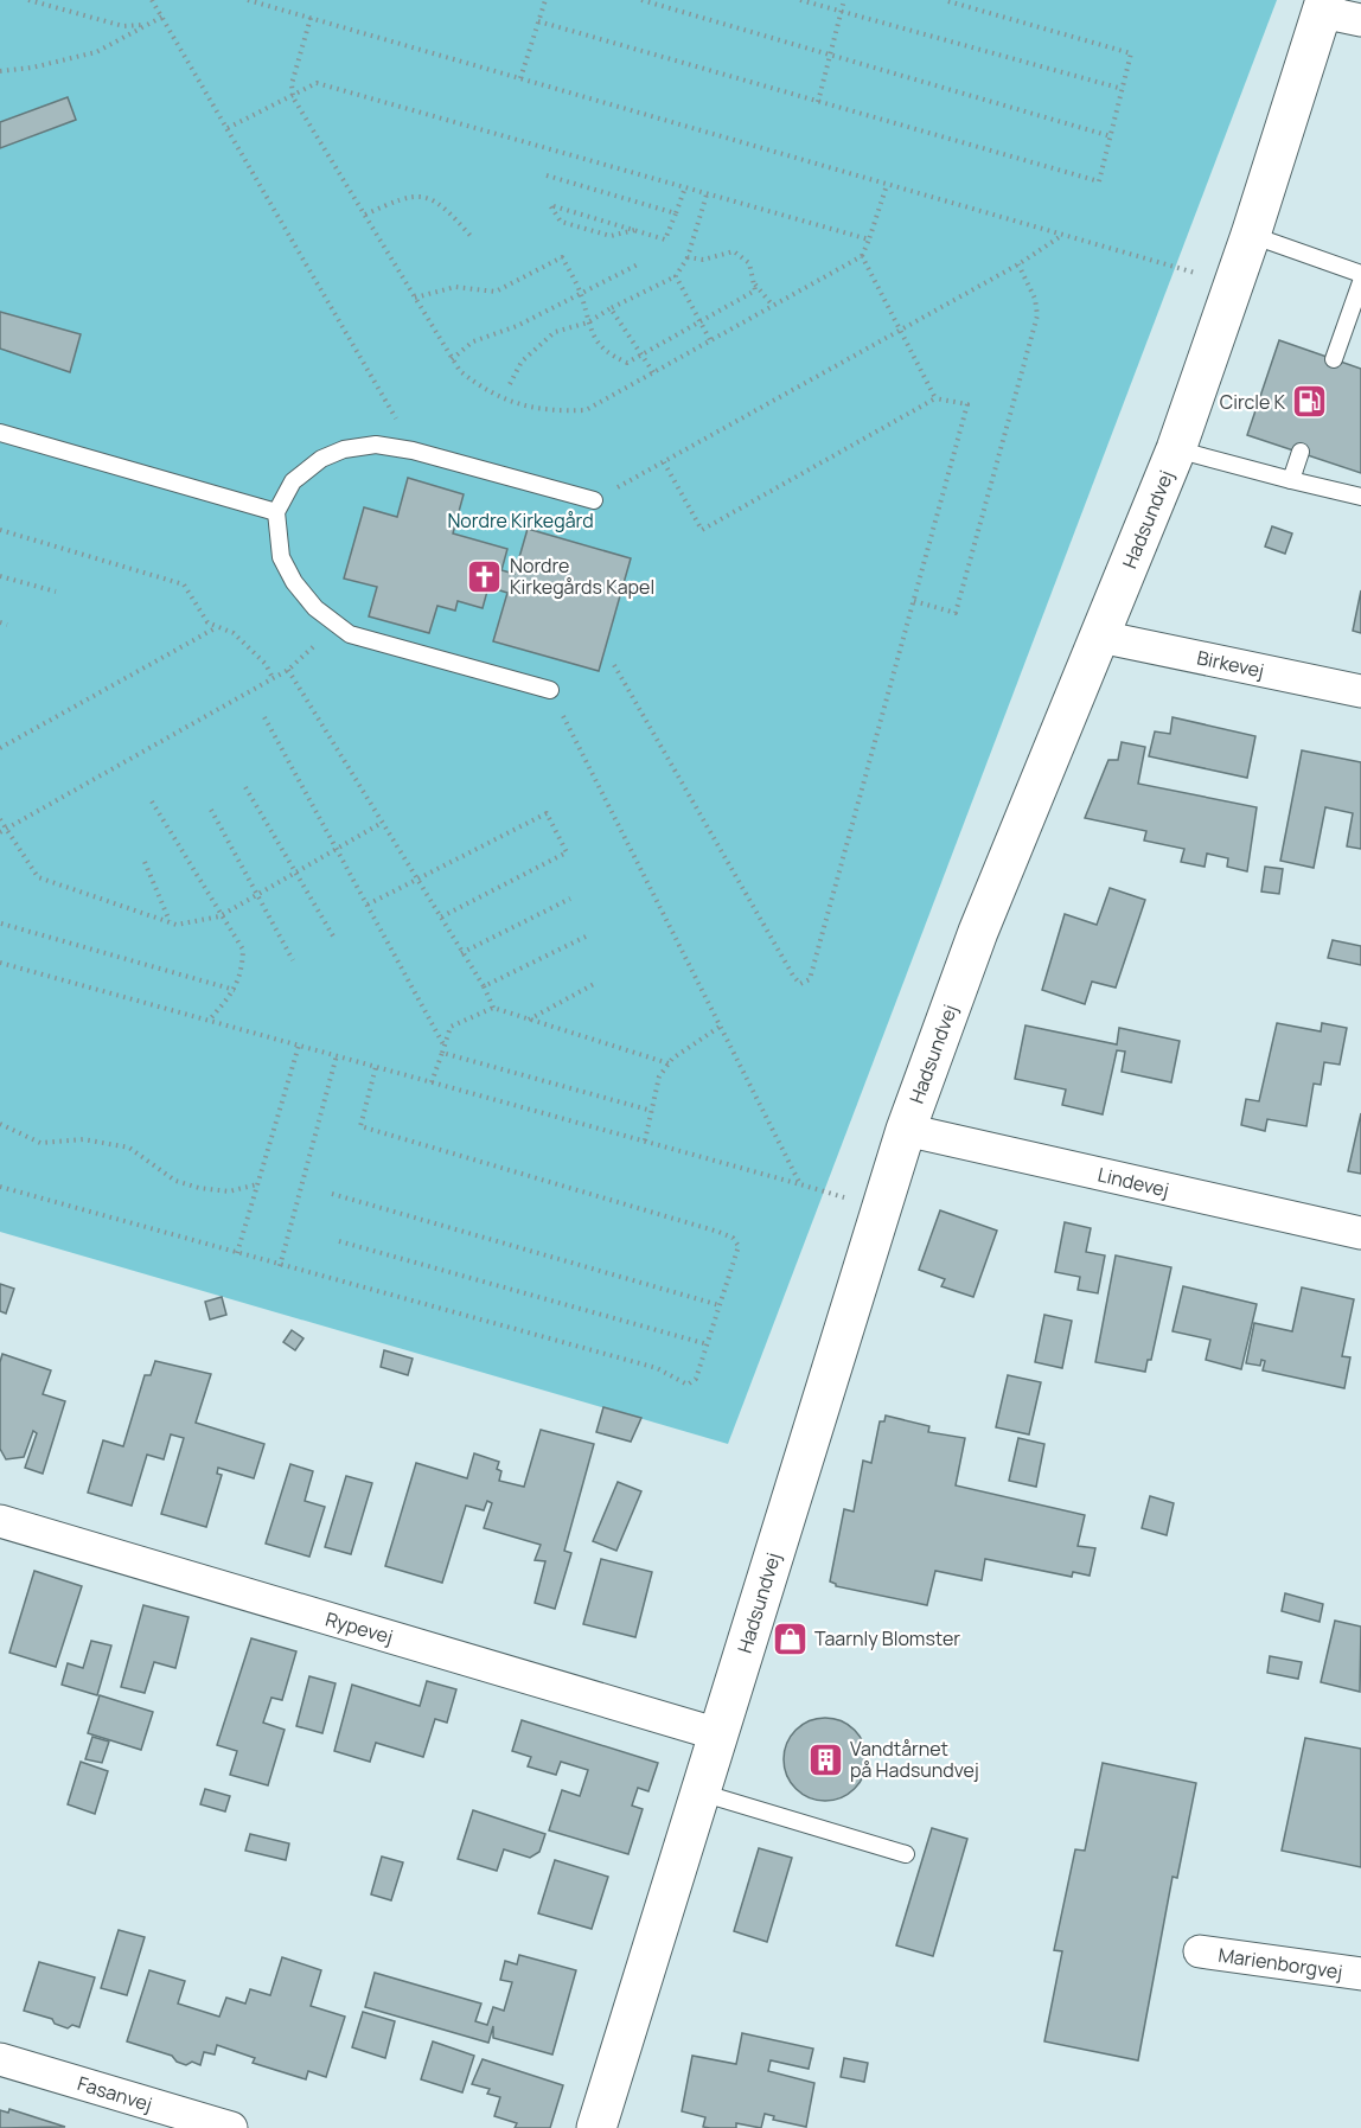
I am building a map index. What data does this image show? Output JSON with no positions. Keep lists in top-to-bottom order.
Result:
{
  "streets": {
    "street": [
      "Hadsundvej",
      "Birkevej",
      "Lindevej",
      "Rypevej",
      "Marienborgvej",
      "Fasanvej"
    ]
  },
  "crossings": [
    ["Hadsundvej", "Birkevej"],
    ["Hadsundvej", "Lindevej"],
    ["Hadsundvej", "Rypevej"]
  ],
  "parks": ["Nordre Kirkegård"],
  "places": {
    "fuel station": ["Circle K"],
    "church": ["Nordre Kirkegårds Kapel"],
    "shop": ["Taarnly Blomster"],
    "building": ["Vandtårnet på Hadsundvej"]
  }
}
